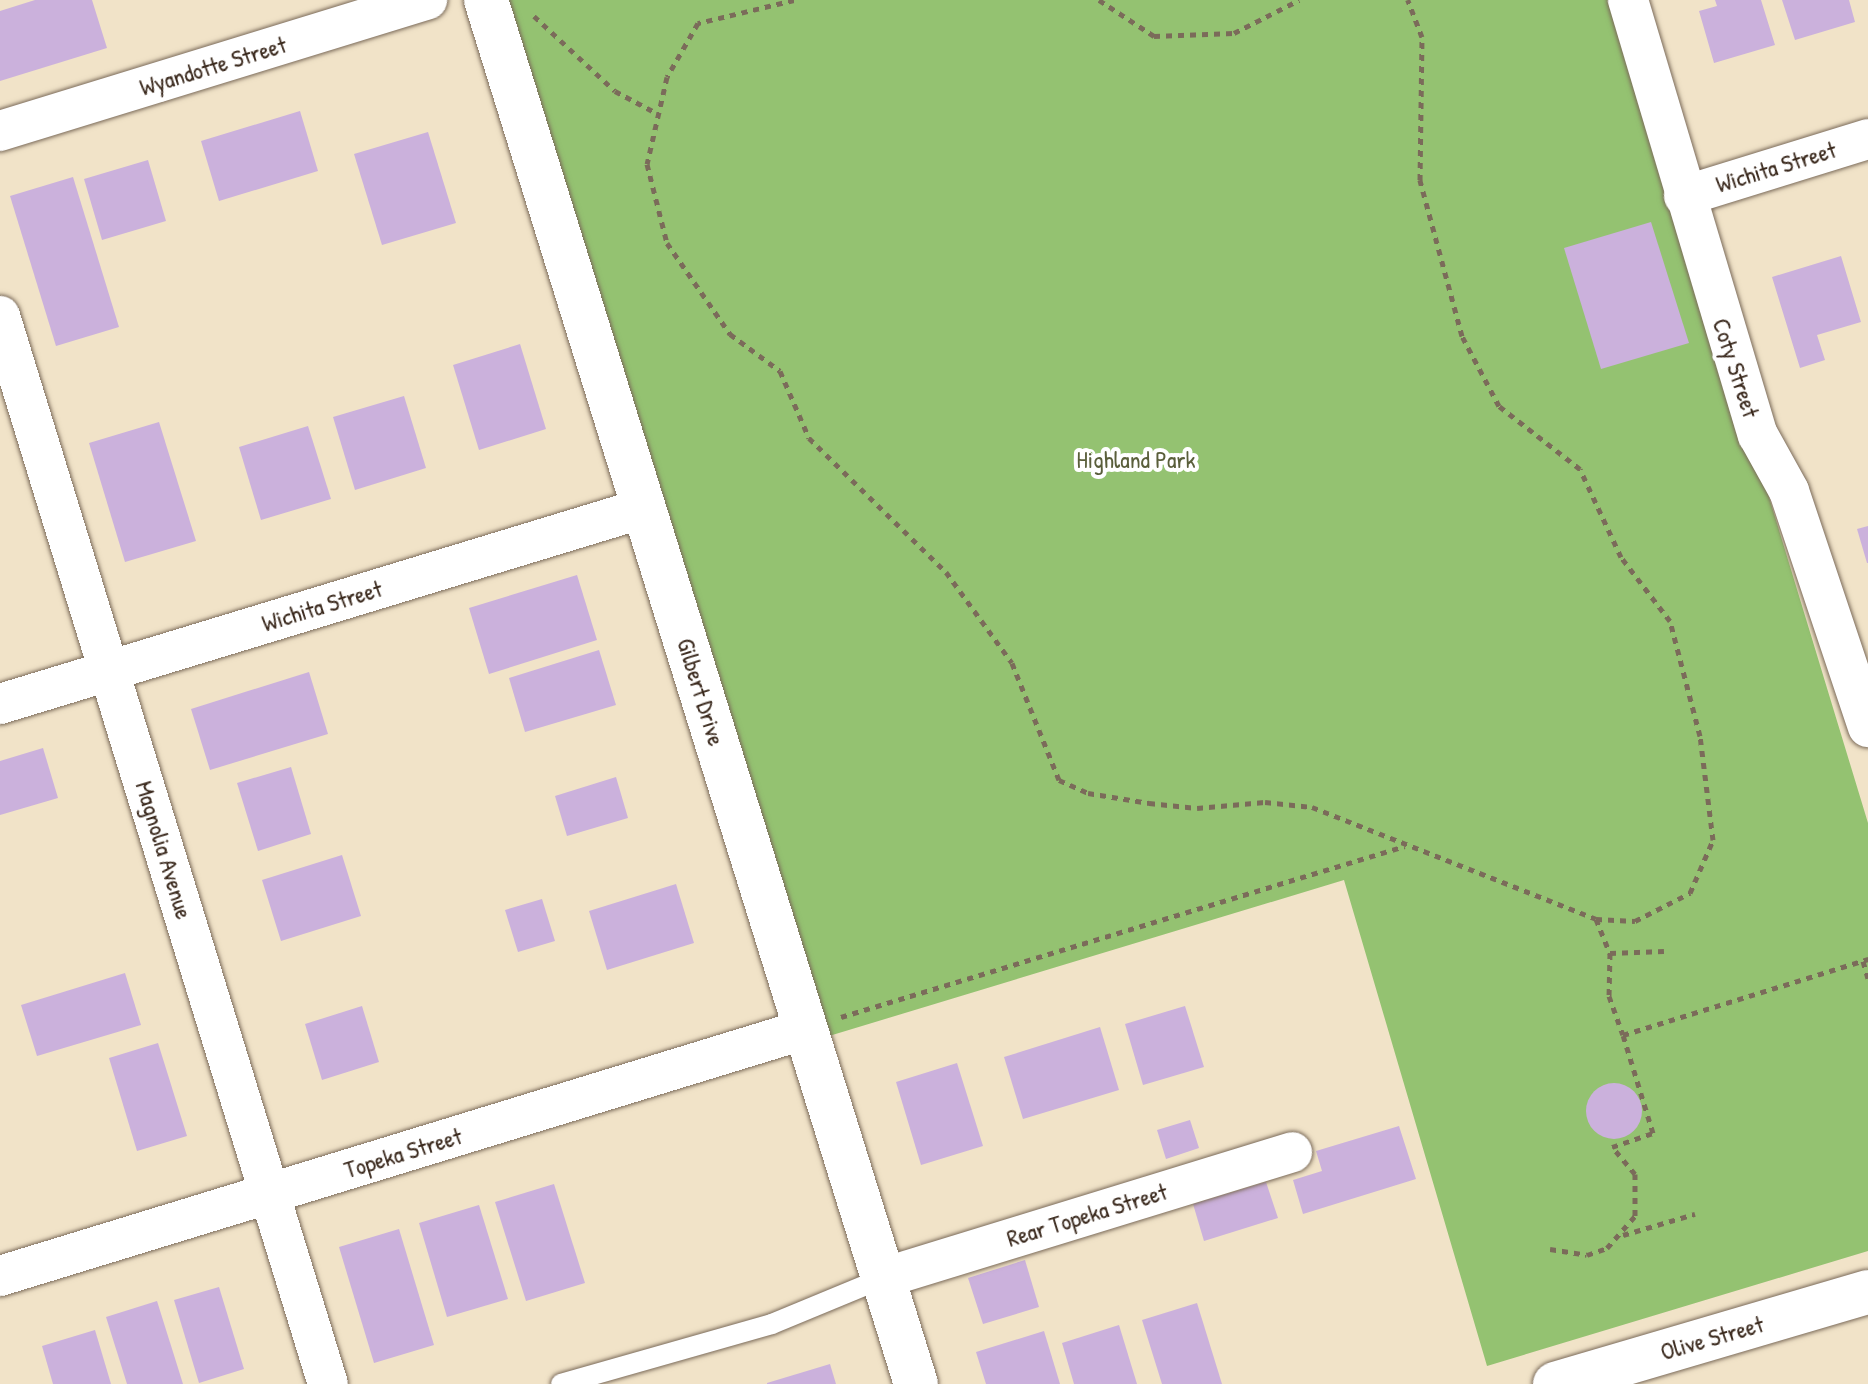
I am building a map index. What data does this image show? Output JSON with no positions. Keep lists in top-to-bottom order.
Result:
{
  "streets": {
    "street": [
      "Wyandotte Street",
      "Wichita Street",
      "Coty Street",
      "Gilbert Drive",
      "Magnolia Avenue",
      "Topeka Street",
      "Rear Topeka Street",
      "Olive Street"
    ]
  },
  "crossings": [
    ["Wichita Street", "Coty Street"],
    ["Wichita Street", "Gilbert Drive"],
    ["Wichita Street", "Magnolia Avenue"],
    ["Gilbert Drive", "Topeka Street"],
    ["Gilbert Drive", "Rear Topeka Street"],
    ["Magnolia Avenue", "Topeka Street"]
  ],
  "parks": ["Highland Park"]
}
